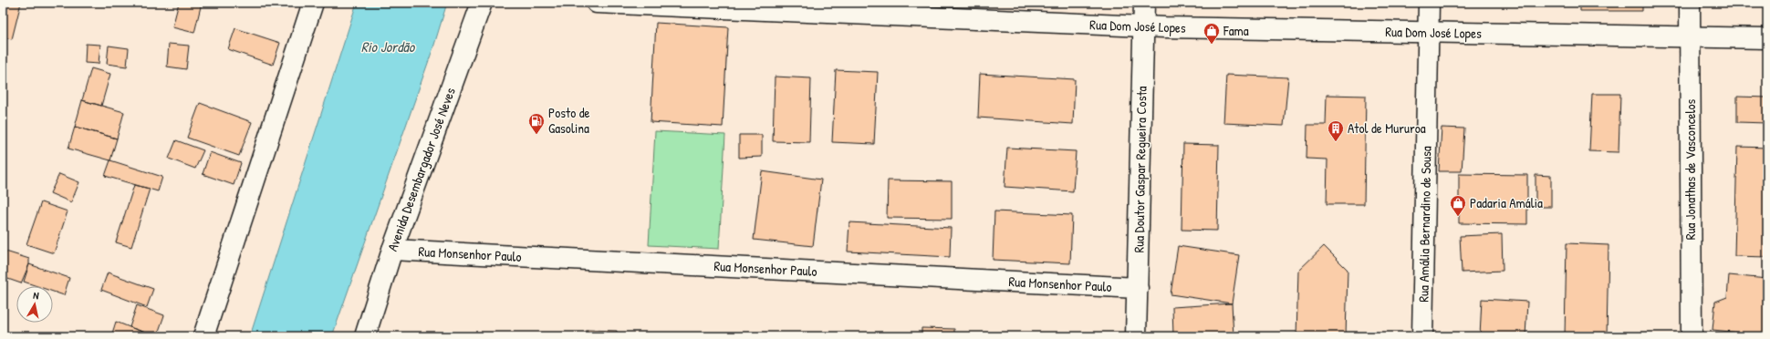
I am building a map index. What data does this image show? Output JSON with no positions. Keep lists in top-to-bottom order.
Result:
{
  "streets": {
    "street": [
      "Rua Dom José Lopes",
      "Avenida Desembargador José Neves",
      "Rua Doutor Gaspar Regueira Costa",
      "Rua Jonathas de Vasconcelos",
      "Rua Amália Bernardino de Sousa",
      "Rua Monsenhor Paulo"
    ]
  },
  "crossings": [
    ["Rua Dom José Lopes", "Rua Doutor Gaspar Regueira Costa"],
    ["Rua Dom José Lopes", "Rua Jonathas de Vasconcelos"],
    ["Rua Dom José Lopes", "Rua Amália Bernardino de Sousa"],
    ["Avenida Desembargador José Neves", "Rua Monsenhor Paulo"],
    ["Rua Doutor Gaspar Regueira Costa", "Rua Monsenhor Paulo"]
  ],
  "water": ["Rio Jordão"],
  "places": {
    "shop": ["Fama", "Padaria Amália"],
    "fuel station": ["Posto de Gasolina"],
    "building": ["Atol de Mururoa"]
  },
  "north": "top"
}
